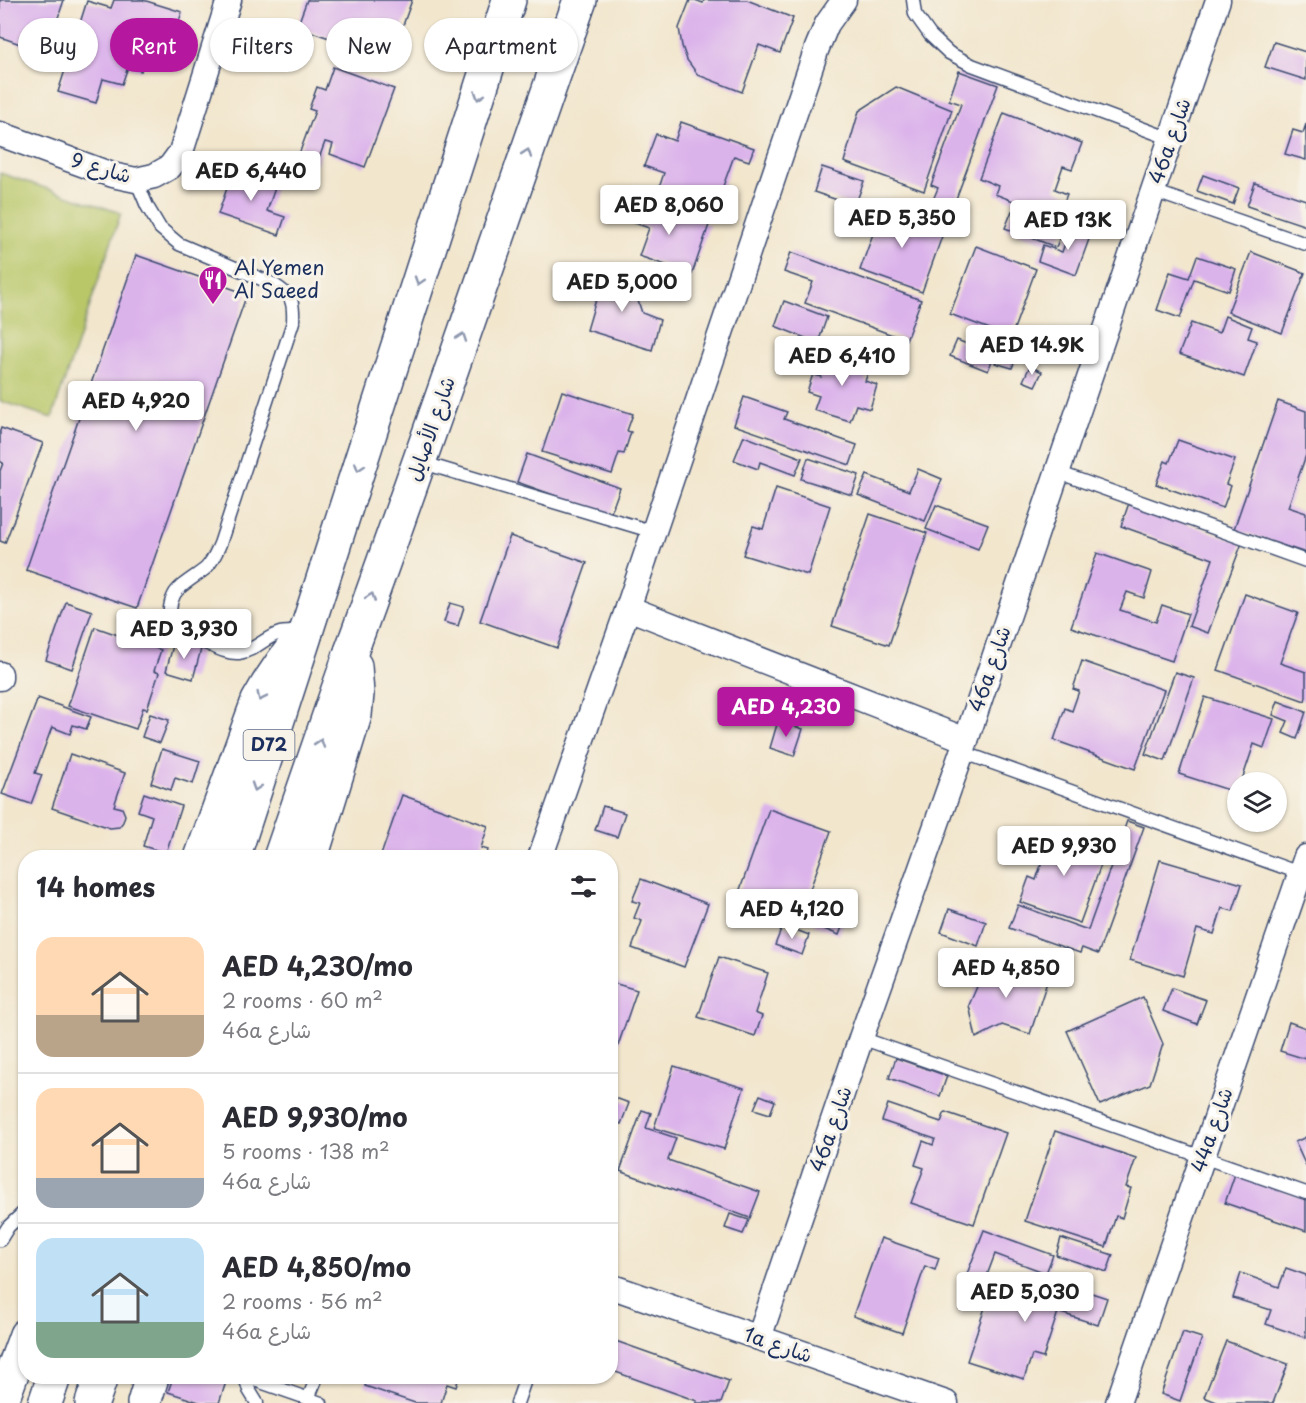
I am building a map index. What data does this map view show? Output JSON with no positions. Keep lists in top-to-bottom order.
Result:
{
  "streets": {
    "main road": ["شارع الأصايل", "D72"],
    "street": [
      "46a شارع",
      "شارع 9",
      "44a شارع",
      "1a شارع"
    ]
  },
  "crossings": [
    ["46a شارع", "1a شارع"]
  ],
  "places": {
    "restaurant": ["Al Yemen Al Saeed"]
  },
  "page": {
    "chip": [
      "Buy",
      "Rent",
      "Filters",
      "New",
      "Apartment"
    ],
    "price": [
      "AED 6,440",
      "AED 8,060",
      "AED 5,350",
      "AED 13K",
      "AED 5,000",
      "AED 14.9K",
      "AED 6,410",
      "AED 4,920",
      "AED 3,930",
      "AED 4,230",
      "AED 9,930",
      "AED 4,120",
      "AED 4,850",
      "AED 5,030"
    ],
    "heading": "14 homes",
    "list": [
      {
        "name": "AED 4,230/mo",
        "note": "2 rooms · 60 m² · 46a شارع"
      },
      {
        "name": "AED 9,930/mo",
        "note": "5 rooms · 138 m² · 46a شارع"
      },
      {
        "name": "AED 4,850/mo",
        "note": "2 rooms · 56 m² · 46a شارع"
      }
    ]
  }
}
